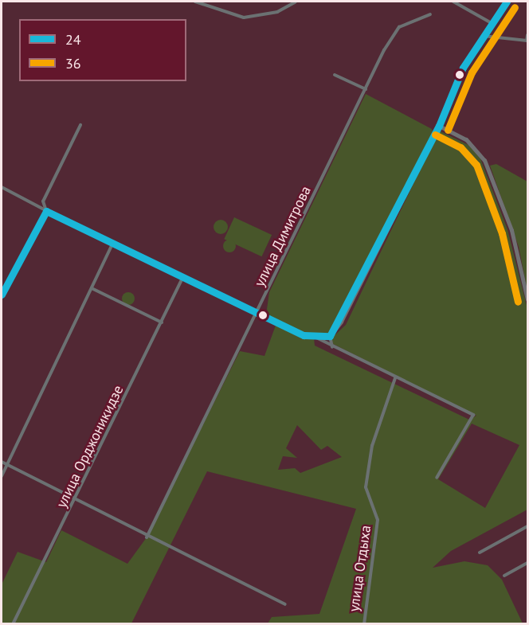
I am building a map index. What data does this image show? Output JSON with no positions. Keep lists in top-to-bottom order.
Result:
{
  "streets": {
    "street": ["улица Димитрова", "улица Орджоникидзе", "улица Отдыха"]
  },
  "lines": ["transit line 24", "transit line 36"],
  "legend": ["24", "36"]
}
